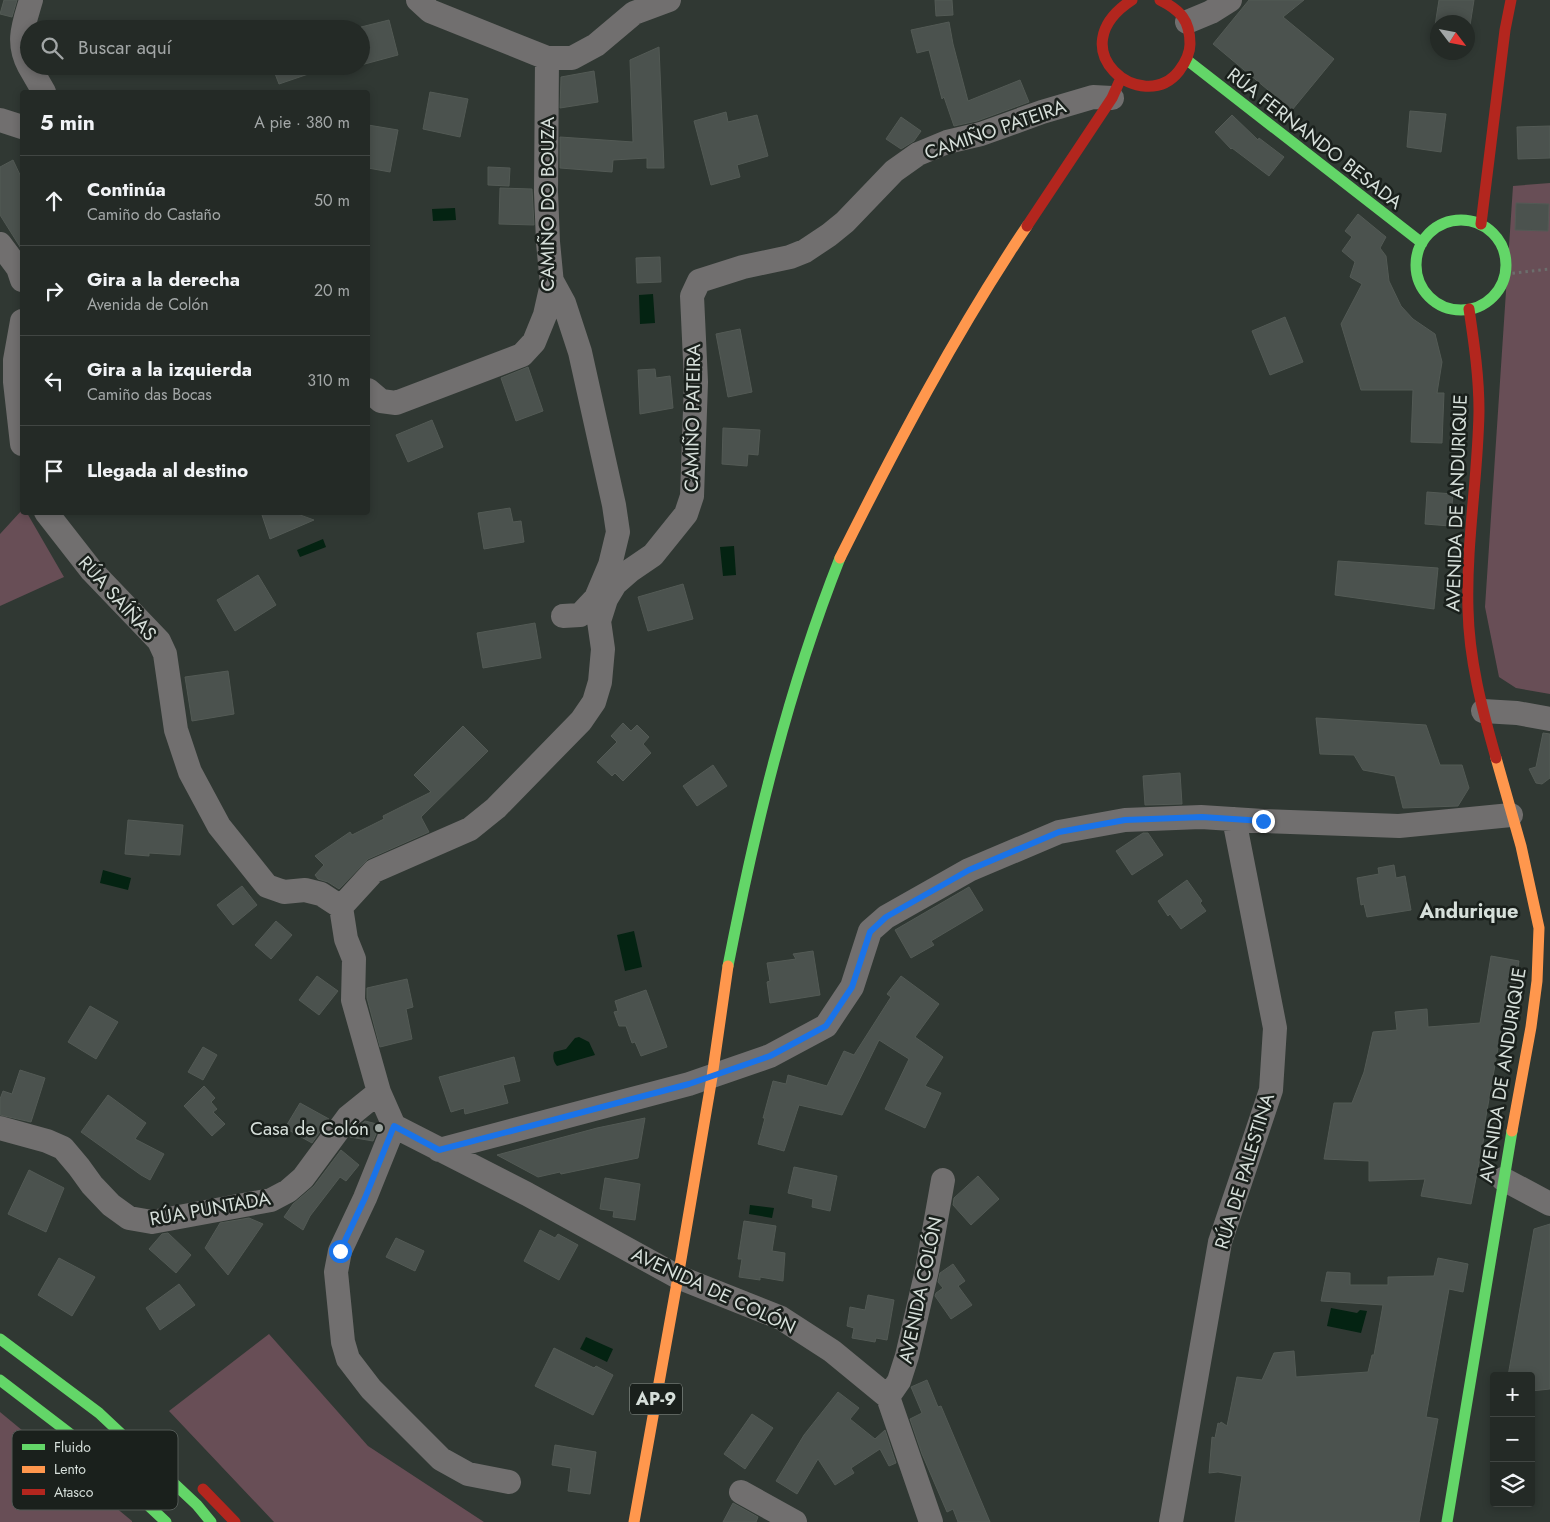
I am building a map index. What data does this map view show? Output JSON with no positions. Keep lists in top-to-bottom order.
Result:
{
  "streets": {
    "main road": ["RÚA FERNANDO BESADA", "AVENIDA DE ANDURIQUE", "AP-9"],
    "street": [
      "CAMIÑO PATEIRA",
      "CAMIÑO DO BOUZA",
      "RÚA SAÍÑAS",
      "RÚA DE PALESTINA",
      "RÚA PUNTADA",
      "AVENIDA DE COLÓN",
      "AVENIDA COLÓN"
    ]
  },
  "crossings": [
    ["CAMIÑO PATEIRA", "RÚA SAÍÑAS"],
    ["RÚA FERNANDO BESADA", "AVENIDA DE ANDURIQUE"],
    ["AVENIDA DE COLÓN", "AVENIDA COLÓN"],
    ["AVENIDA DE COLÓN", "AP-9"]
  ],
  "districts": ["Andurique"],
  "places": ["Casa de Colón"],
  "legend": ["Fluido", "Lento", "Atasco"],
  "north": "bottom right",
  "page": {
    "search": "Buscar aquí",
    "heading": ["5 min", "A pie · 380 m"],
    "list": [
      ["Continúa", "Camiño do Castaño", "50 m"],
      ["Gira a la derecha", "Avenida de Colón", "20 m"],
      ["Gira a la izquierda", "Camiño das Bocas", "310 m"],
      "Llegada al destino"
    ],
    "map_buttons": ["+", "−"]
  }
}
